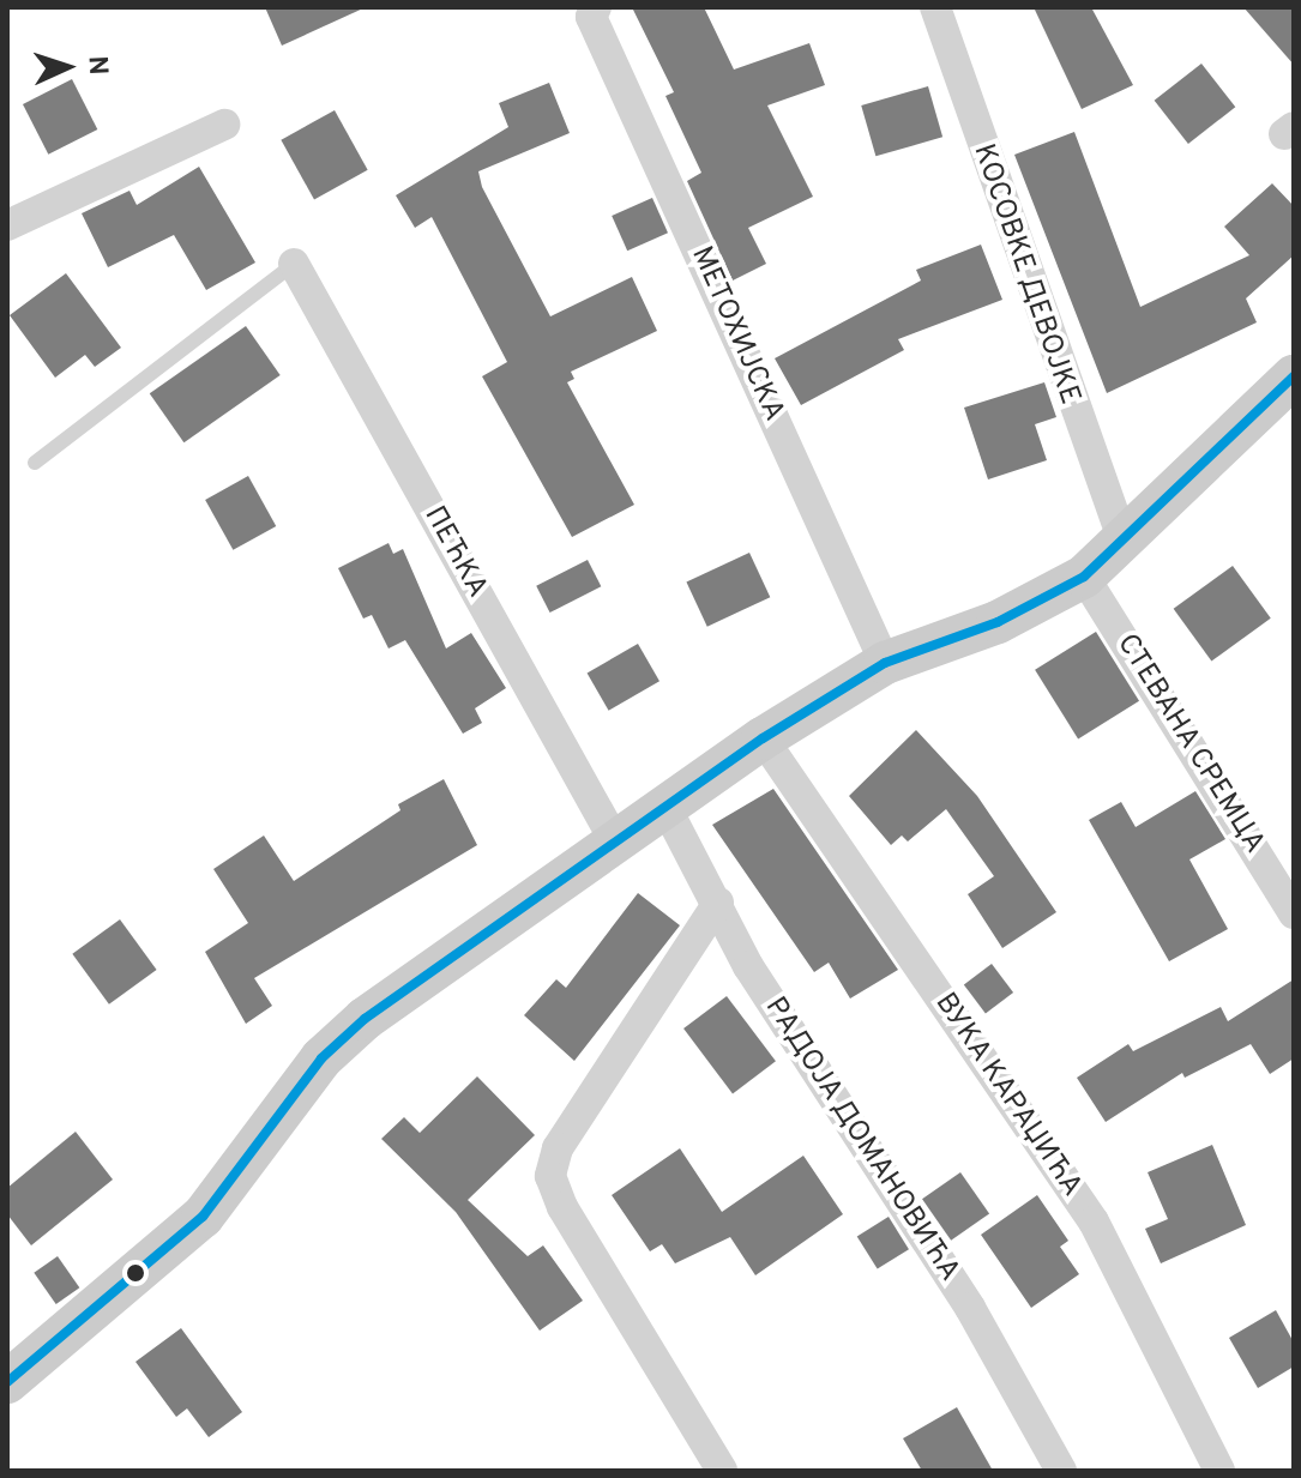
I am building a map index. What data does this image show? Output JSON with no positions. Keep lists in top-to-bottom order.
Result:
{
  "streets": {
    "street": [
      "КОСОВКЕ ДЕВОЈКЕ",
      "МЕТОХИЈСКА",
      "ПЕЋКА",
      "СТЕВАНА СРЕМЦА",
      "ВУКА КАРАЏИЋА",
      "РАДОЈА ДОМАНОВИЋА"
    ]
  },
  "north": "right"
}
